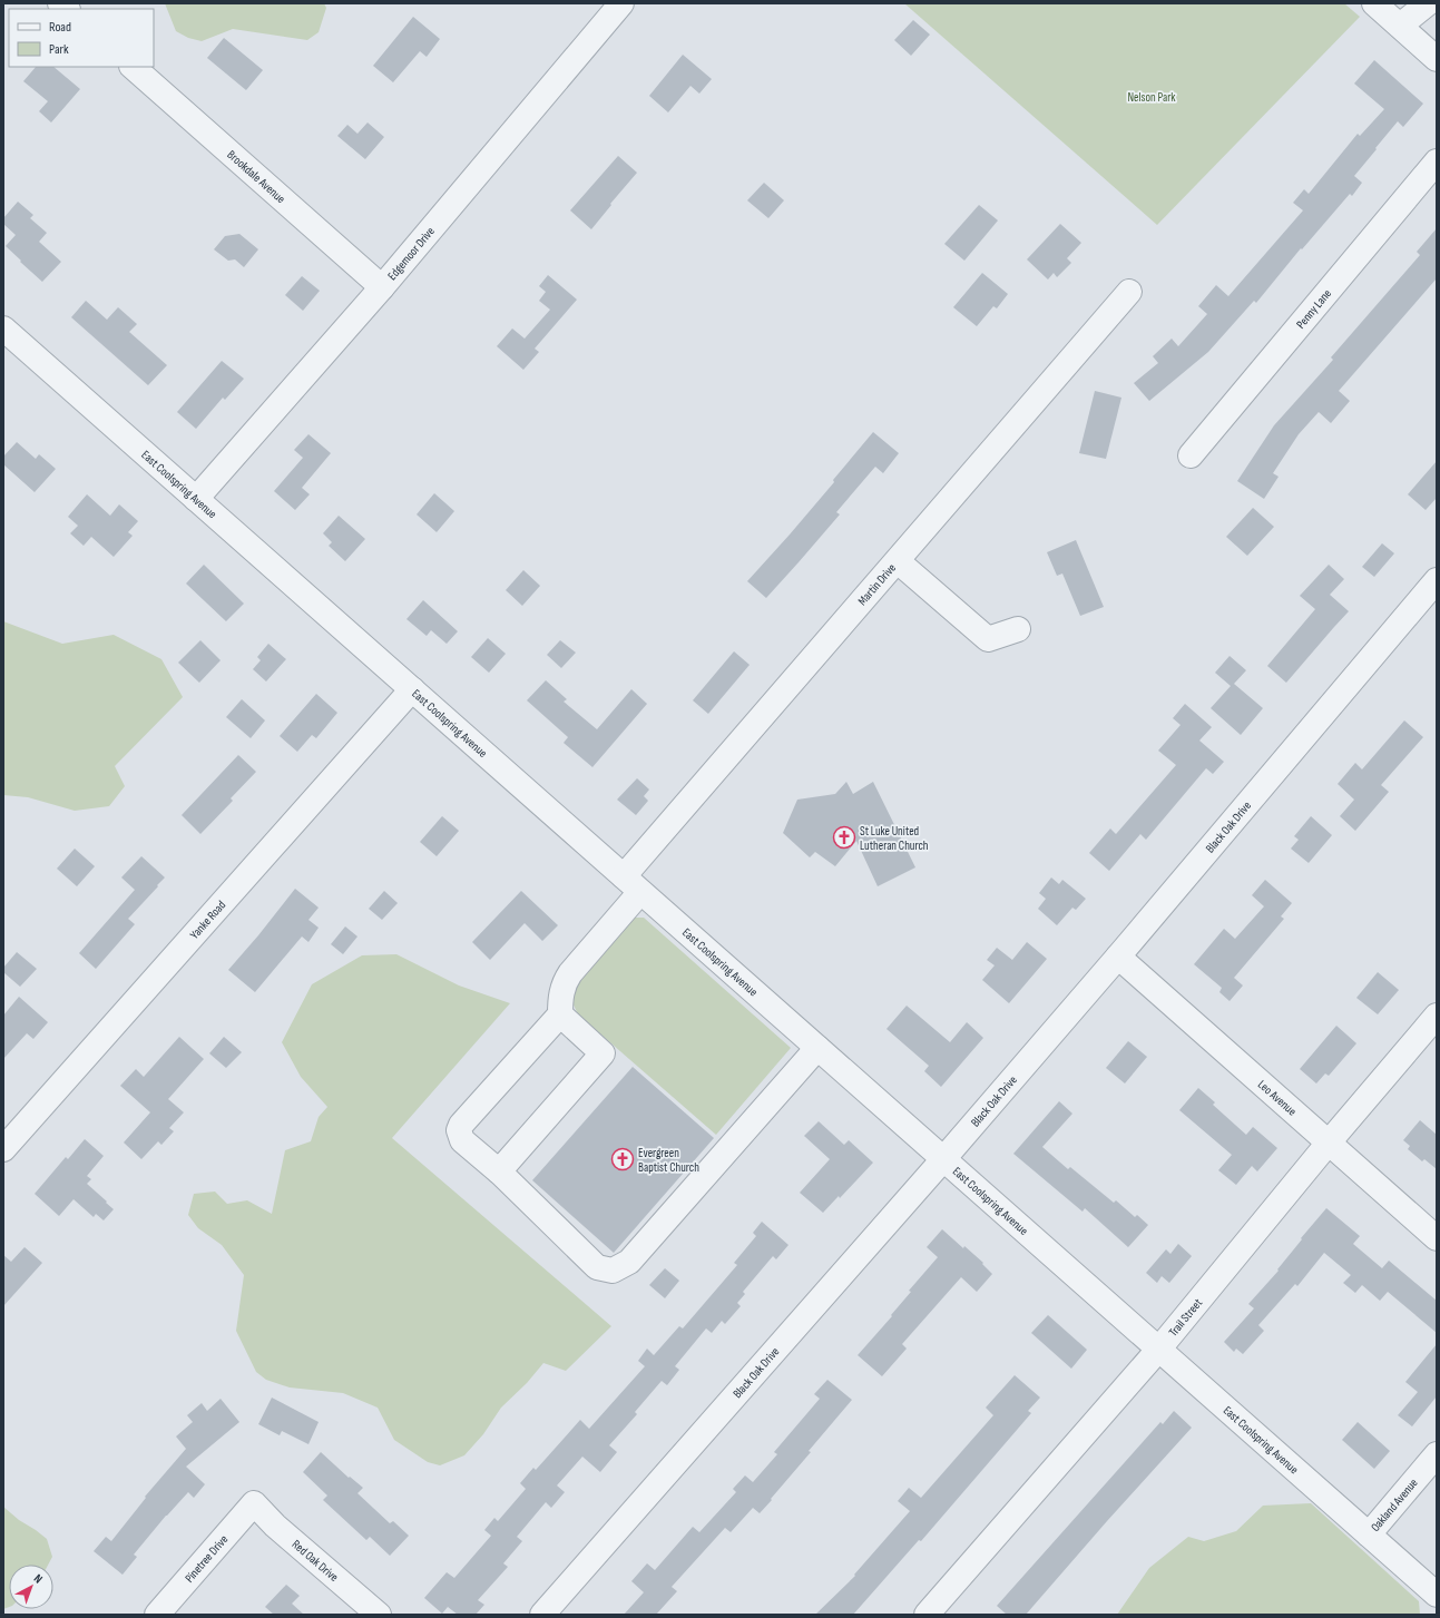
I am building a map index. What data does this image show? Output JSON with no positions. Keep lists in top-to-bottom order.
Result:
{
  "streets": {
    "street": [
      "Brookdale Avenue",
      "Edgemoor Drive",
      "Penny Lane",
      "East Coolspring Avenue",
      "Martin Drive",
      "Black Oak Drive",
      "Yanke Road",
      "Leo Avenue",
      "Trail Street",
      "Oakland Avenue",
      "Pinetree Drive",
      "Red Oak Drive"
    ]
  },
  "crossings": [
    ["Brookdale Avenue", "Edgemoor Drive"],
    ["Edgemoor Drive", "East Coolspring Avenue"],
    ["East Coolspring Avenue", "Martin Drive"],
    ["East Coolspring Avenue", "Black Oak Drive"],
    ["East Coolspring Avenue", "Yanke Road"],
    ["East Coolspring Avenue", "Trail Street"],
    ["East Coolspring Avenue", "Oakland Avenue"],
    ["Black Oak Drive", "Leo Avenue"],
    ["Leo Avenue", "Trail Street"],
    ["Pinetree Drive", "Red Oak Drive"]
  ],
  "parks": ["Nelson Park"],
  "places": {
    "church": ["St Luke United Lutheran Church", "Evergreen Baptist Church"]
  },
  "legend": ["Road", "Park"],
  "north": "top right"
}
